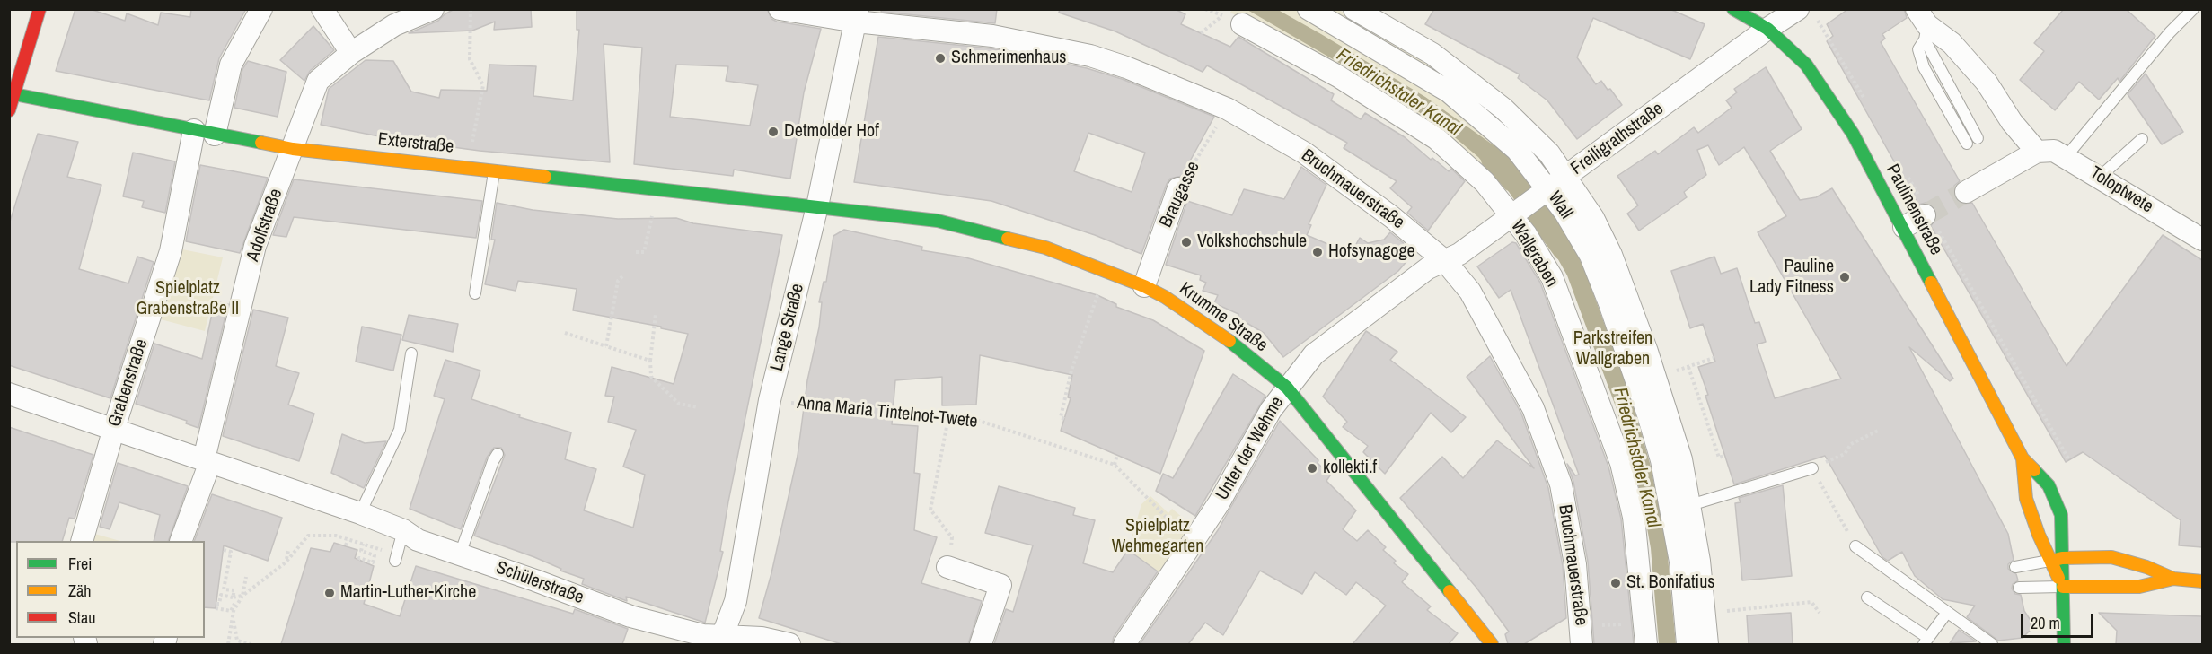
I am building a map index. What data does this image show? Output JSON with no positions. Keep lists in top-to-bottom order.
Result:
{
  "streets": {
    "street": [
      "Freiligrathstraße",
      "Exterstraße",
      "Bruchmauerstraße",
      "Toloptwete",
      "Braugasse",
      "Wall",
      "Paulinenstraße",
      "Adolfstraße",
      "Wallgraben",
      "Krumme Straße",
      "Lange Straße",
      "Grabenstraße",
      "Unter der Wehme",
      "Schülerstraße"
    ],
    "path": ["Anna Maria Tintelnot-Twete"]
  },
  "crossings": [
    ["Freiligrathstraße", "Bruchmauerstraße"],
    ["Freiligrathstraße", "Wall"],
    ["Freiligrathstraße", "Paulinenstraße"],
    ["Freiligrathstraße", "Wallgraben"],
    ["Freiligrathstraße", "Krumme Straße"],
    ["Freiligrathstraße", "Unter der Wehme"],
    ["Exterstraße", "Adolfstraße"],
    ["Exterstraße", "Krumme Straße"],
    ["Exterstraße", "Lange Straße"],
    ["Exterstraße", "Grabenstraße"],
    ["Bruchmauerstraße", "Braugasse"],
    ["Bruchmauerstraße", "Lange Straße"],
    ["Braugasse", "Krumme Straße"],
    ["Adolfstraße", "Schülerstraße"],
    ["Krumme Straße", "Lange Straße"],
    ["Krumme Straße", "Unter der Wehme"],
    ["Lange Straße", "Anna Maria Tintelnot-Twete"],
    ["Lange Straße", "Schülerstraße"],
    ["Grabenstraße", "Schülerstraße"]
  ],
  "water": ["Friedrichstaler Kanal"],
  "parks": ["Spielplatz Grabenstraße II", "Parkstreifen Wallgraben", "Spielplatz Wehmegarten"],
  "places": [
    "Schmerimenhaus",
    "Detmolder Hof",
    "Volkshochschule",
    "Hofsynagoge",
    "Pauline Lady Fitness",
    "kollekti.f",
    "St. Bonifatius",
    "Martin-Luther-Kirche"
  ],
  "legend": ["Frei", "Zäh", "Stau"],
  "scale_bar": "20 m"
}
